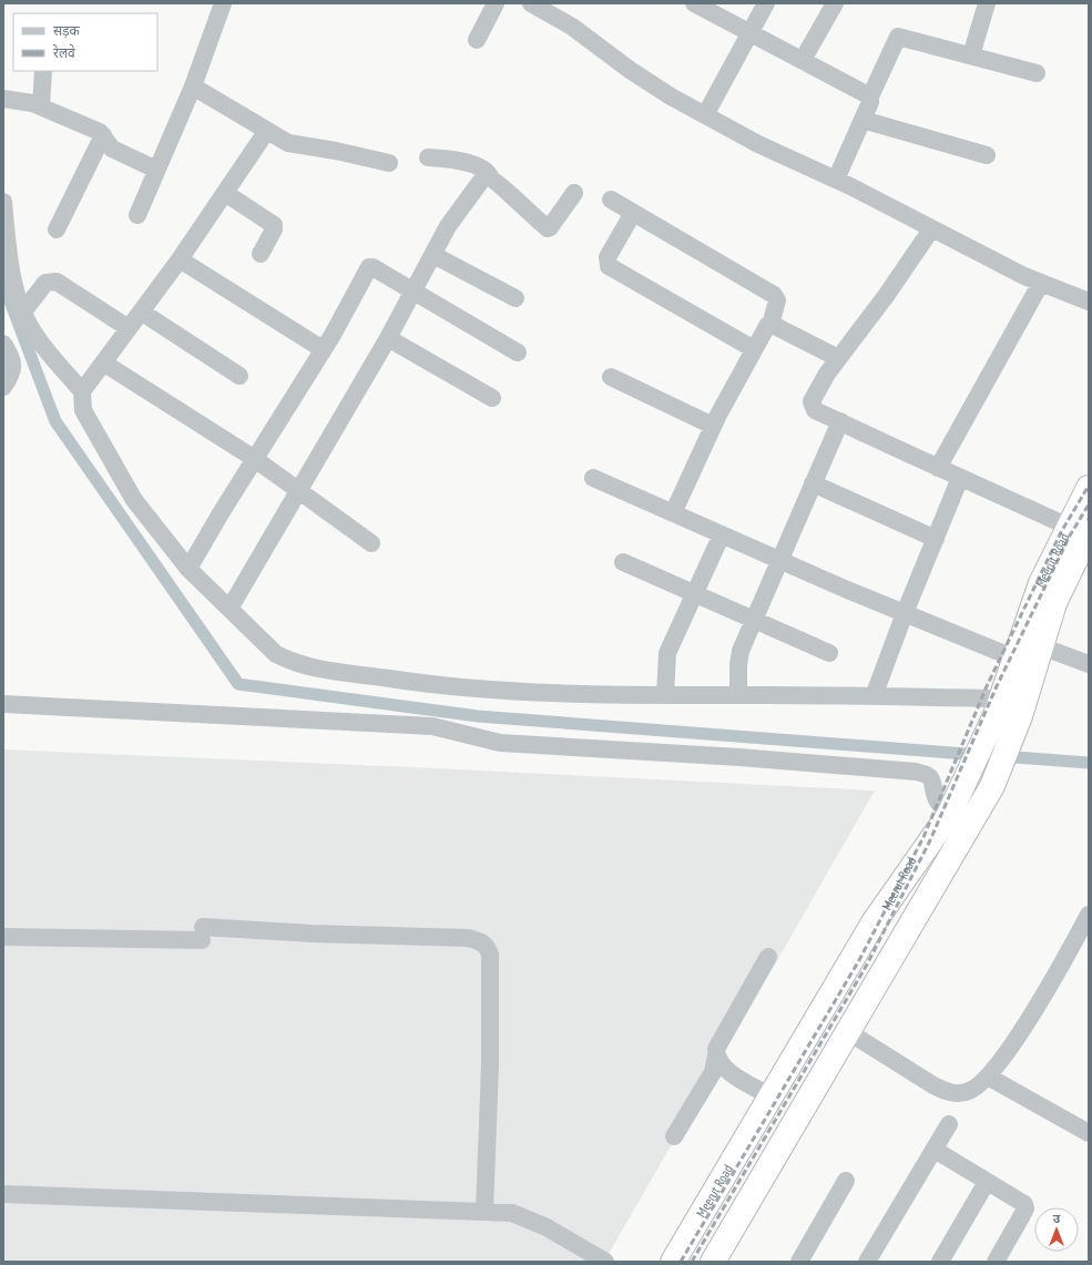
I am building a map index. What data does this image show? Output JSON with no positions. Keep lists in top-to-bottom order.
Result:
{
  "streets": {
    "highway": ["Meerut Road"]
  },
  "legend": ["सड़क", "रेलवे"],
  "north": "top"
}
